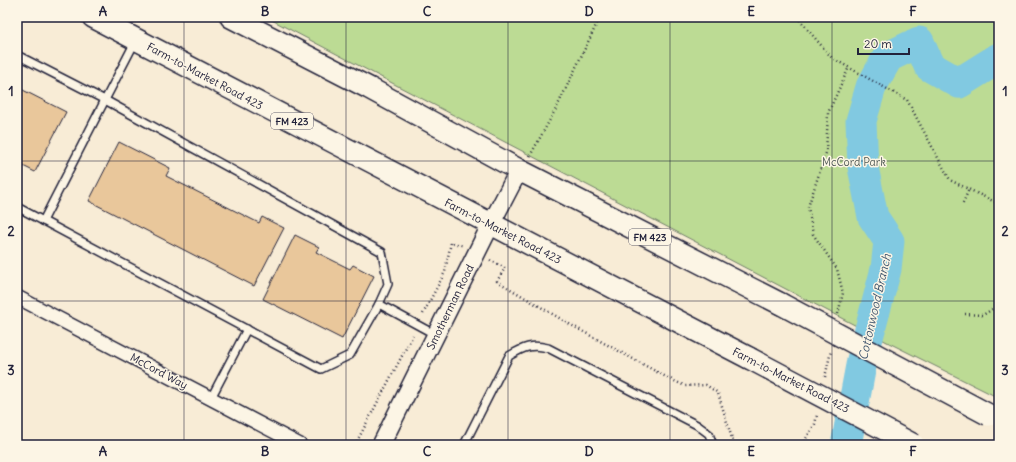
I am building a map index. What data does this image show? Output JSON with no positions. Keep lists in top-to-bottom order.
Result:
{
  "streets": {
    "main road": ["Farm-to-Market Road 423", "FM 423"],
    "street": ["Smotherman Road", "McCord Way"]
  },
  "crossings": [
    ["Farm-to-Market Road 423", "Smotherman Road"],
    ["FM 423", "Smotherman Road"]
  ],
  "water": ["Cottonwood Branch"],
  "parks": ["McCord Park"],
  "scale_bar": "20 m",
  "grid": {
    "columns": [
      "A",
      "B",
      "C",
      "D",
      "E",
      "F"
    ],
    "rows": ["1", "2", "3"]
  }
}
